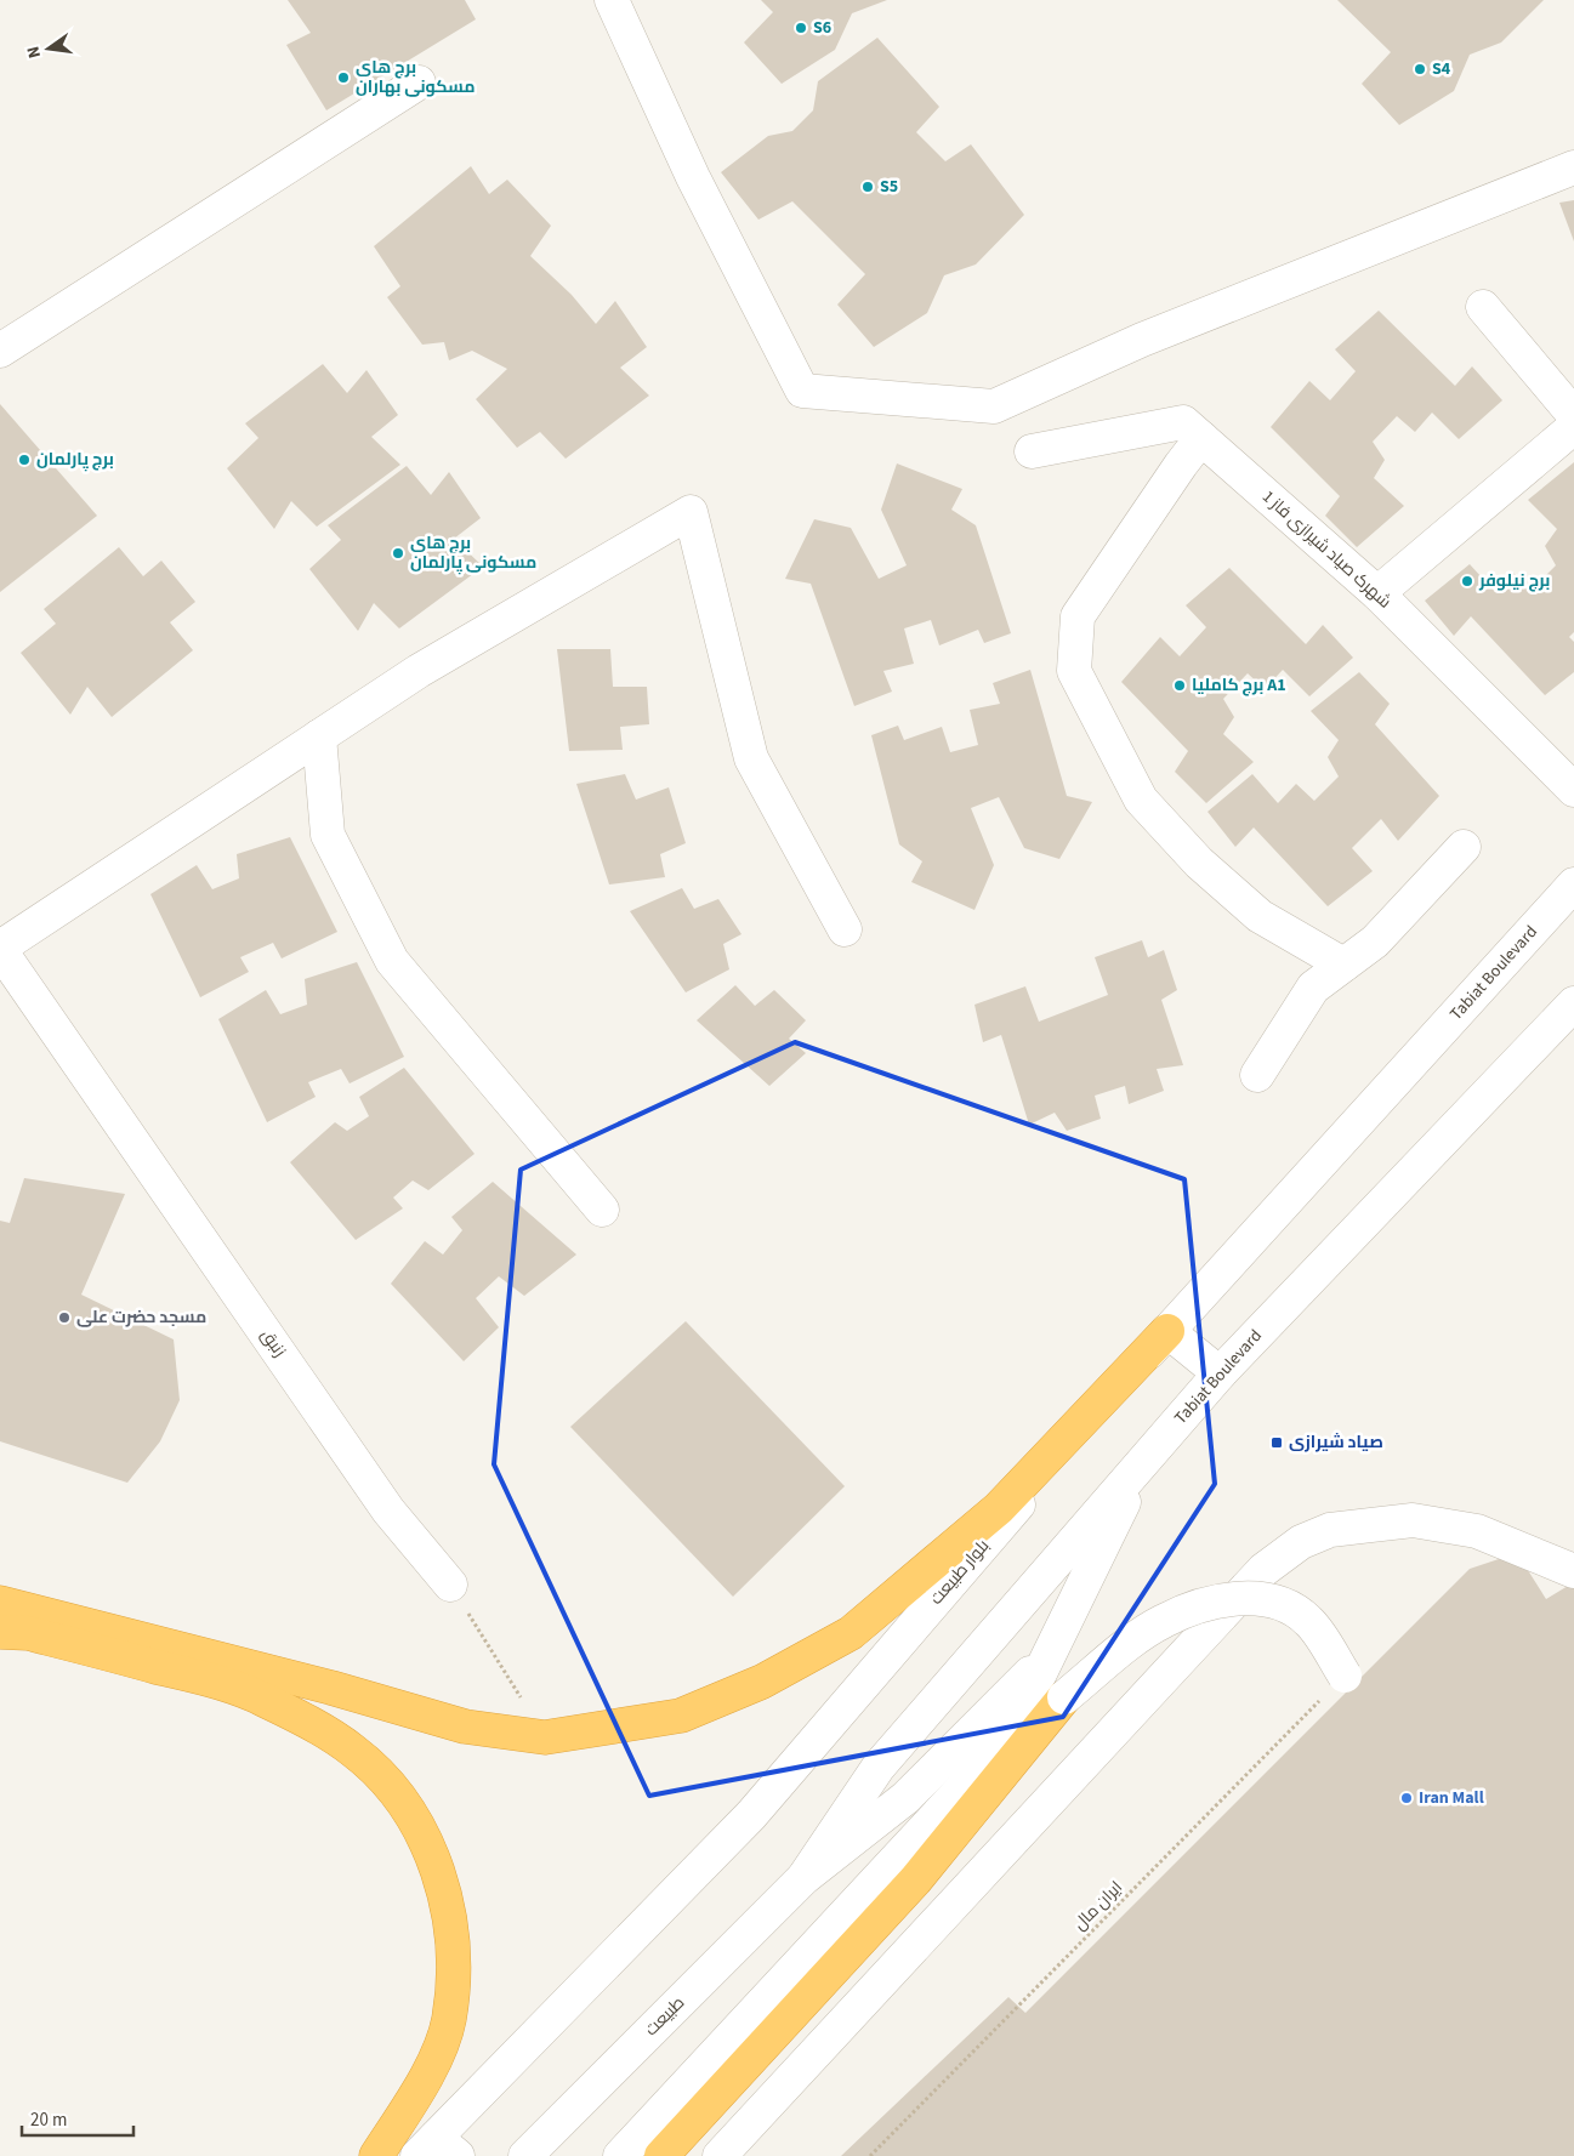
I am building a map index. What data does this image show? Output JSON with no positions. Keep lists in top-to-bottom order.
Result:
{
  "streets": {
    "street": [
      "شهرک صیاد شیرازی فاز 1",
      "Tabiat Boulevard",
      "زنبق",
      "بلوار طبیعت",
      "طبیعت"
    ],
    "path": ["ایران مال"]
  },
  "crossings": [
    ["Tabiat Boulevard", "بلوار طبیعت"],
    ["Tabiat Boulevard", "طبیعت"]
  ],
  "places": {
    "other": [
      "S6",
      "S4",
      "برج های مسکونی بهاران",
      "S5",
      "برج پارلمان",
      "برج های مسکونی پارلمان",
      "برج نیلوفر",
      "برج کاملیا A1",
      "مسجد حضرت علی",
      "Iran Mall"
    ],
    "transit": ["صیاد شیرازی"]
  },
  "scale_bar": "20 m",
  "north": "left"
}
